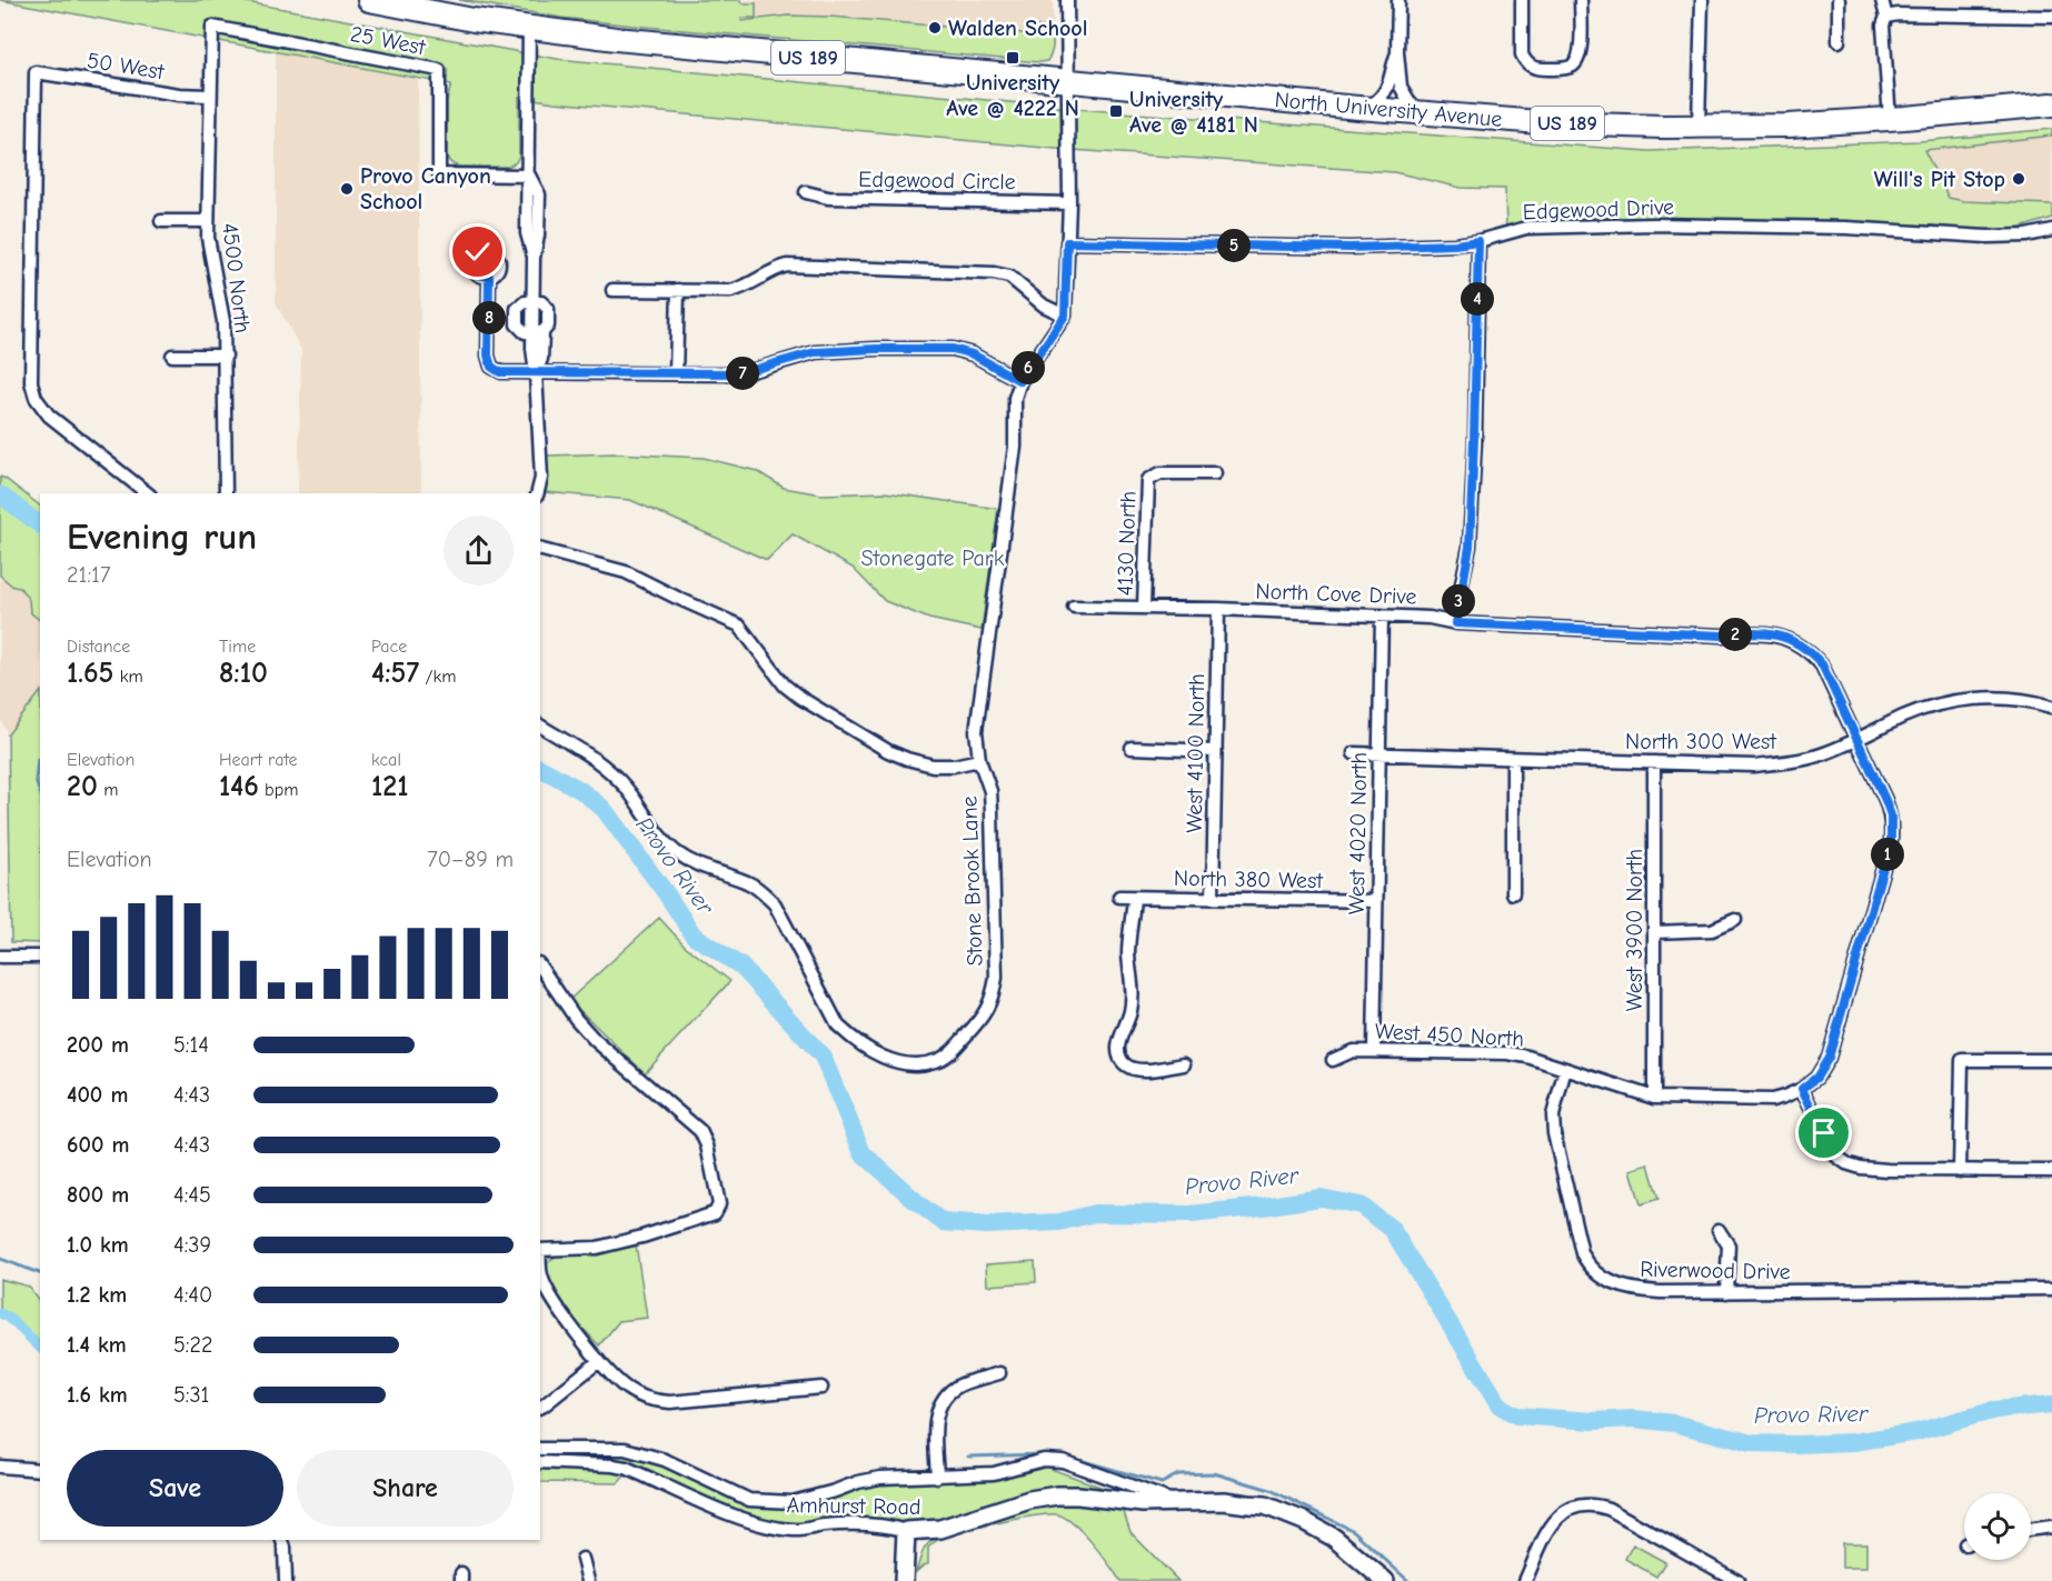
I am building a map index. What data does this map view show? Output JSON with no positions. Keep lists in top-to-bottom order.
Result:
{
  "streets": {
    "highway": ["US 189", "North University Avenue"],
    "street": [
      "25 West",
      "50 West",
      "Edgewood Circle",
      "Edgewood Drive",
      "4500 North",
      "4130 North",
      "North Cove Drive",
      "North 300 West",
      "West 4100 North",
      "West 4020 North",
      "North 380 West",
      "Stone Brook Lane",
      "West 3900 North",
      "West 450 North",
      "Riverwood Drive",
      "Amhurst Road"
    ]
  },
  "crossings": [
    ["25 West", "4500 North"],
    ["50 West", "4500 North"],
    ["4130 North", "North Cove Drive"],
    ["North Cove Drive", "North 300 West"],
    ["North Cove Drive", "West 4100 North"],
    ["North Cove Drive", "West 4020 North"],
    ["North Cove Drive", "West 450 North"],
    ["North 300 West", "West 4020 North"],
    ["North 300 West", "West 3900 North"],
    ["West 4100 North", "North 380 West"],
    ["West 4020 North", "North 380 West"],
    ["West 4020 North", "West 450 North"],
    ["West 3900 North", "West 450 North"],
    ["West 450 North", "Riverwood Drive"]
  ],
  "water": ["Provo River"],
  "parks": ["Stonegate Park"],
  "places": {
    "other": ["Walden School", "Will's Pit Stop", "Provo Canyon School"],
    "transit": ["University Ave @ 4222 N", "University Ave @ 4181 N"]
  },
  "page": {
    "pins": [
      "5",
      "4",
      "8",
      "6",
      "7",
      "3",
      "2",
      "1"
    ],
    "heading": ["Evening run", "21:17"],
    "stats": [
      ["Distance", "1.65 km"],
      ["Time", "8:10"],
      ["Pace", "4:57 /km"],
      ["Elevation", "20 m"],
      ["Heart rate", "146 bpm"],
      ["kcal", "121"]
    ],
    "chart": ["Elevation", "70–89 m"],
    "list": [
      {
        "name": "200 m",
        "note": "5:14"
      },
      {
        "name": "400 m",
        "note": "4:43"
      },
      {
        "name": "600 m",
        "note": "4:43"
      },
      {
        "name": "800 m",
        "note": "4:45"
      },
      {
        "name": "1.0 km",
        "note": "4:39"
      },
      {
        "name": "1.2 km",
        "note": "4:40"
      },
      {
        "name": "1.4 km",
        "note": "5:22"
      },
      {
        "name": "1.6 km",
        "note": "5:31"
      }
    ],
    "buttons": ["Save", "Share"]
  }
}
